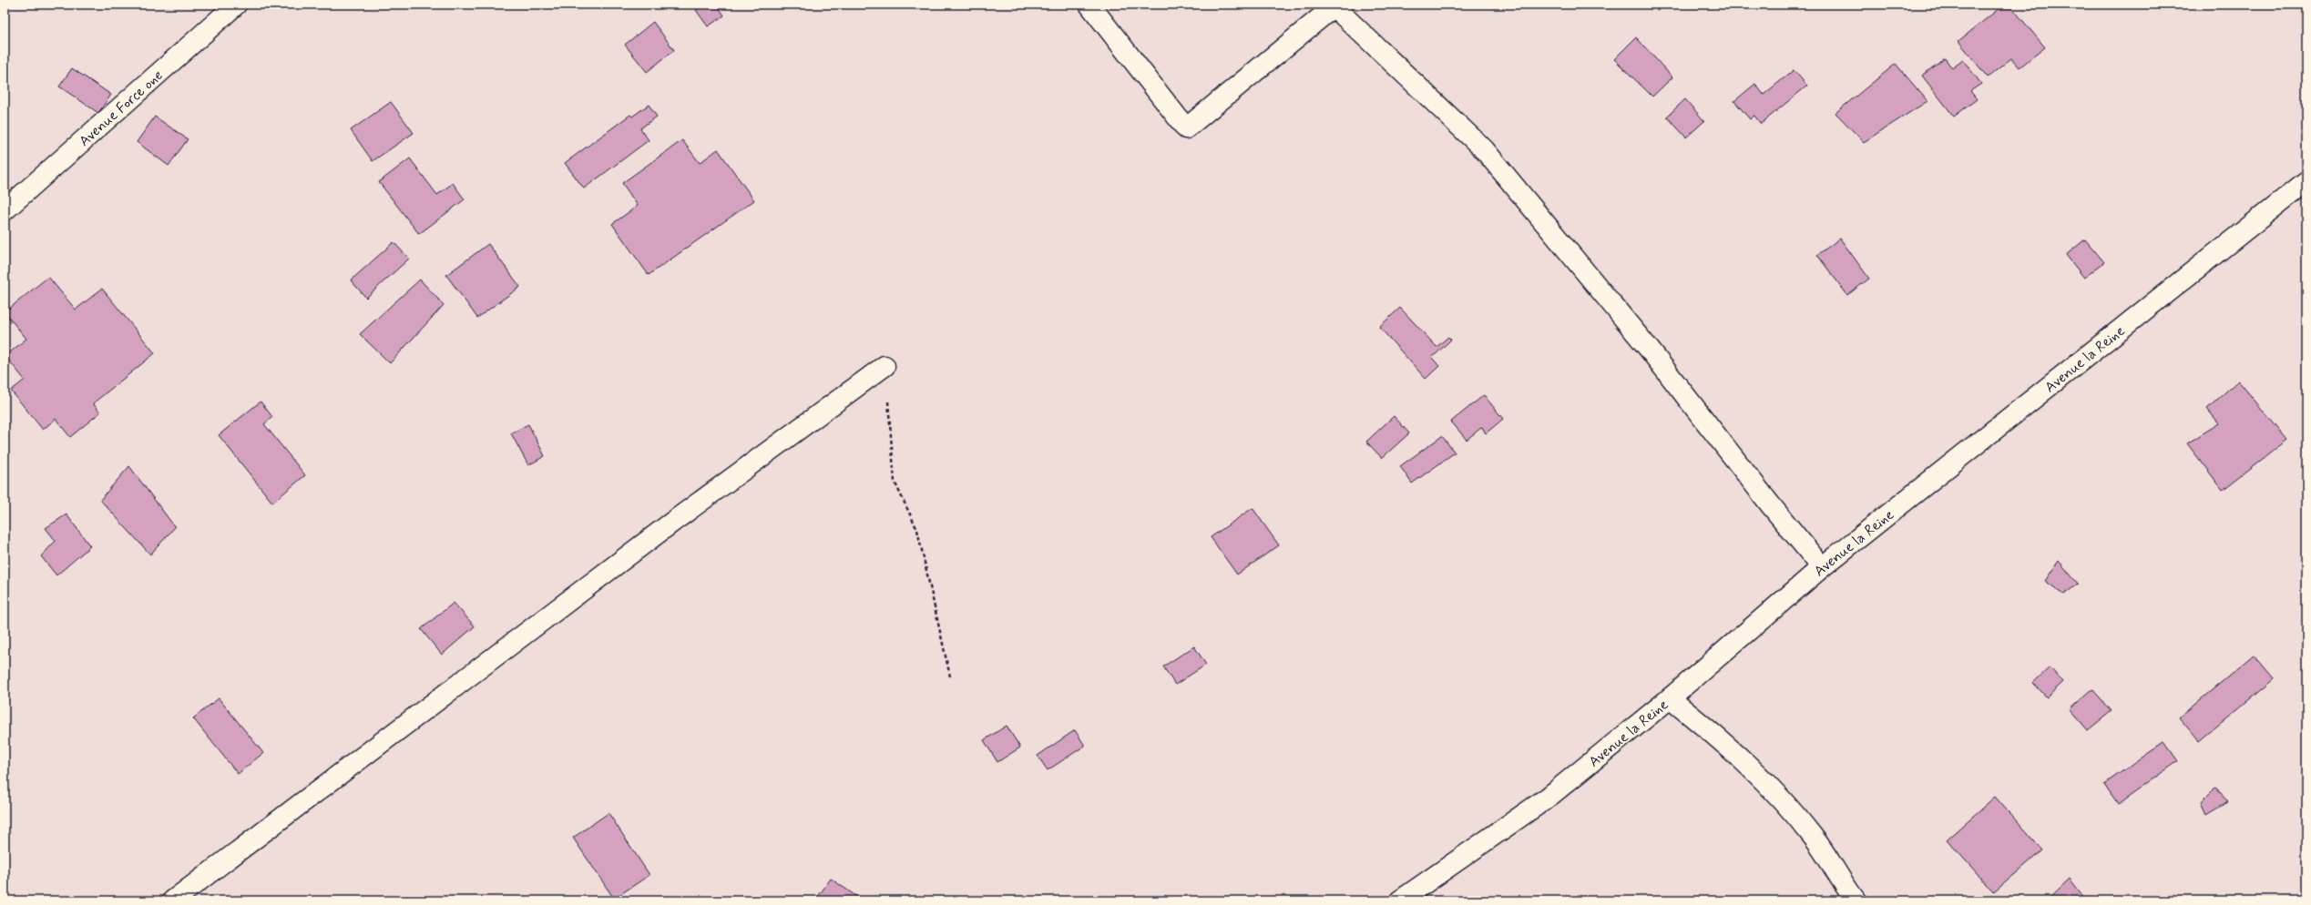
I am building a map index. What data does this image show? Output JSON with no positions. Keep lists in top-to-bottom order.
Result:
{
  "streets": {
    "street": ["Avenue Force one", "Avenue la Reine"]
  }
}
